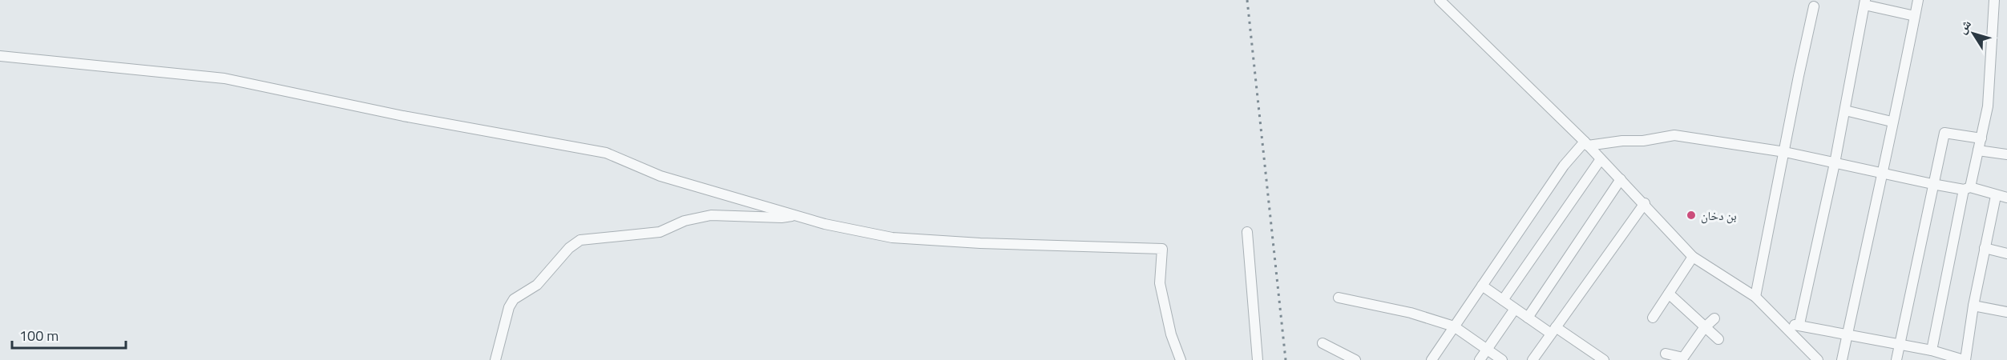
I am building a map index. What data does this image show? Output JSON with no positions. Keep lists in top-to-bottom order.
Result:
{
  "places": ["بن دخان"],
  "scale_bar": "100 m",
  "north": "top left"
}
